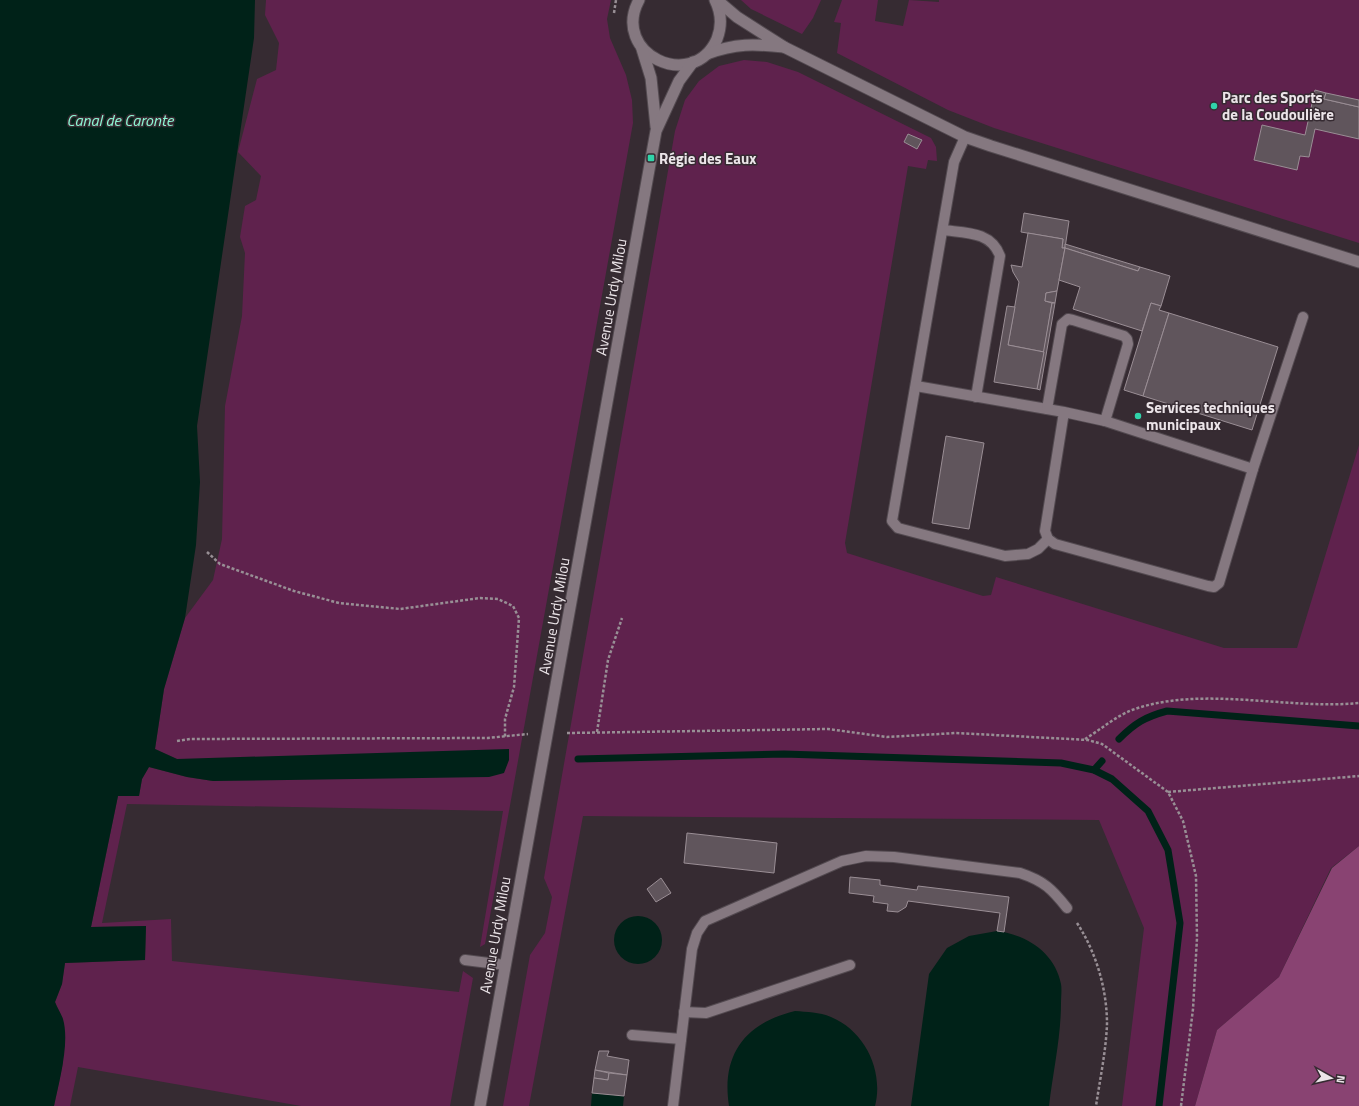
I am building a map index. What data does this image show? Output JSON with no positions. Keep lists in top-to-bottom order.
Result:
{
  "streets": {
    "street": ["Avenue Urdy Milou"]
  },
  "water": ["Canal de Caronte"],
  "places": {
    "other": ["Parc des Sports de la Coudoulière", "Services techniques municipaux"],
    "transit": ["Régie des Eaux"]
  },
  "north": "right"
}
